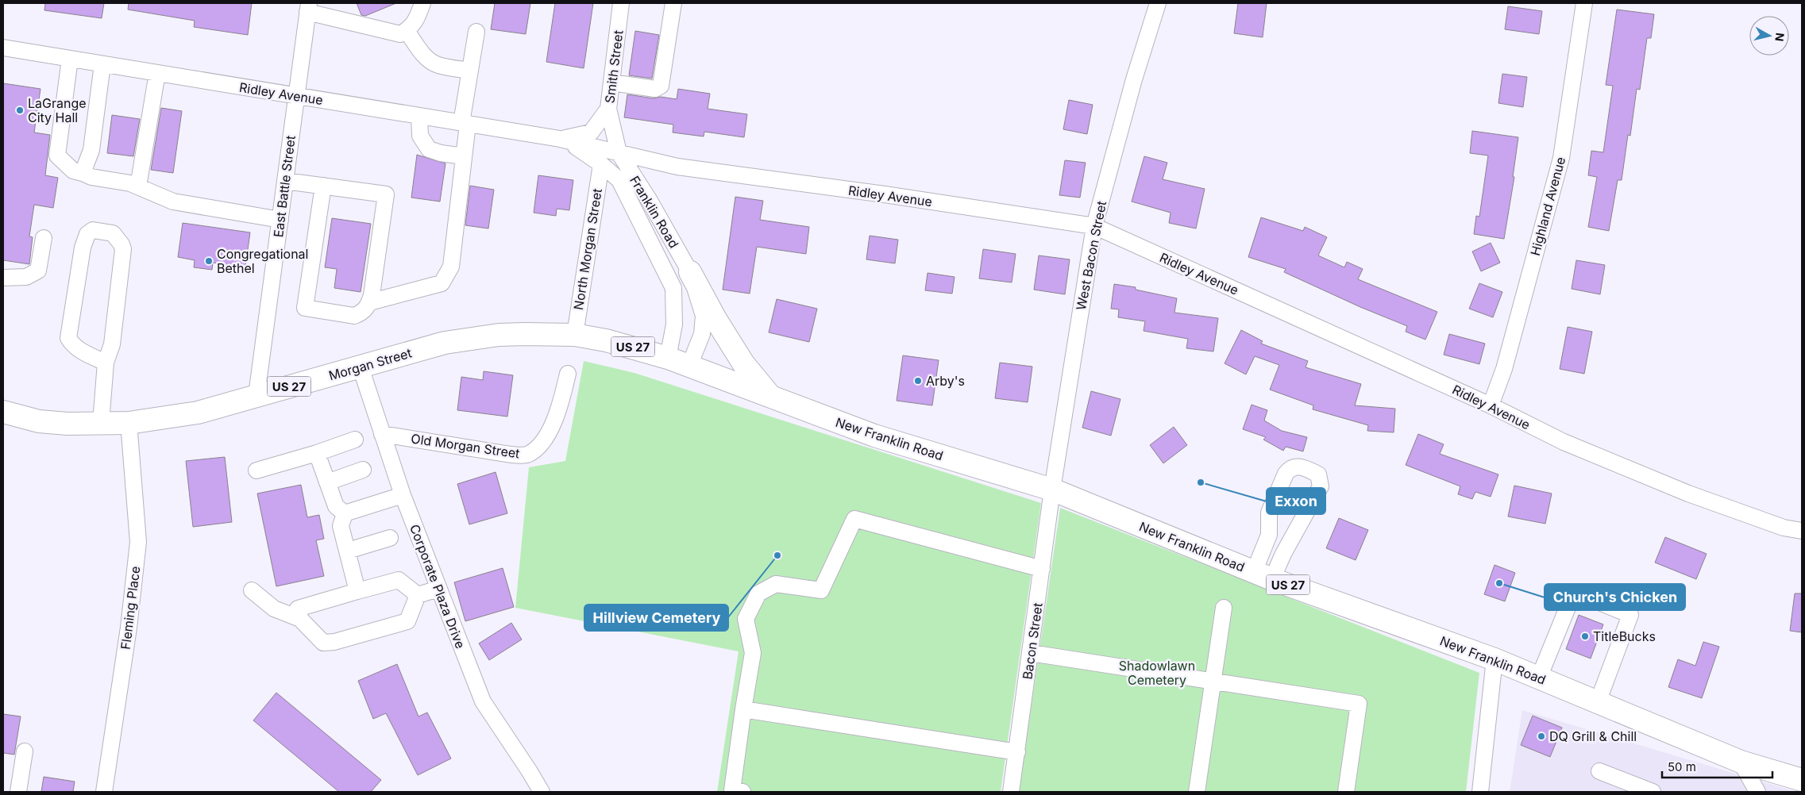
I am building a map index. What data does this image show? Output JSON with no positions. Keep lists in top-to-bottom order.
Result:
{
  "streets": {
    "highway": ["US 27", "Morgan Street", "New Franklin Road"],
    "street": [
      "Smith Street",
      "Ridley Avenue",
      "East Battle Street",
      "Highland Avenue",
      "Franklin Road",
      "North Morgan Street",
      "West Bacon Street",
      "Old Morgan Street",
      "Corporate Plaza Drive",
      "Fleming Place",
      "Bacon Street"
    ]
  },
  "crossings": [
    ["Smith Street", "Ridley Avenue"],
    ["Smith Street", "Franklin Road"],
    ["Ridley Avenue", "East Battle Street"],
    ["Ridley Avenue", "Highland Avenue"],
    ["Ridley Avenue", "Franklin Road"],
    ["Ridley Avenue", "North Morgan Street"],
    ["Ridley Avenue", "West Bacon Street"],
    ["East Battle Street", "Morgan Street"],
    ["Franklin Road", "North Morgan Street"],
    ["Franklin Road", "New Franklin Road"],
    ["North Morgan Street", "Morgan Street"],
    ["North Morgan Street", "New Franklin Road"],
    ["West Bacon Street", "New Franklin Road"],
    ["West Bacon Street", "Bacon Street"],
    ["Morgan Street", "New Franklin Road"],
    ["Morgan Street", "Corporate Plaza Drive"],
    ["Morgan Street", "Fleming Place"],
    ["New Franklin Road", "Bacon Street"],
    ["Old Morgan Street", "Corporate Plaza Drive"]
  ],
  "parks": ["Shadowlawn Cemetery"],
  "places": [
    "LaGrange City Hall",
    "Congregational Bethel",
    "Arby's",
    "Exxon",
    "Hillview Cemetery",
    "Church's Chicken",
    "TitleBucks",
    "DQ Grill & Chill"
  ],
  "scale_bar": "50 m",
  "north": "right"
}
